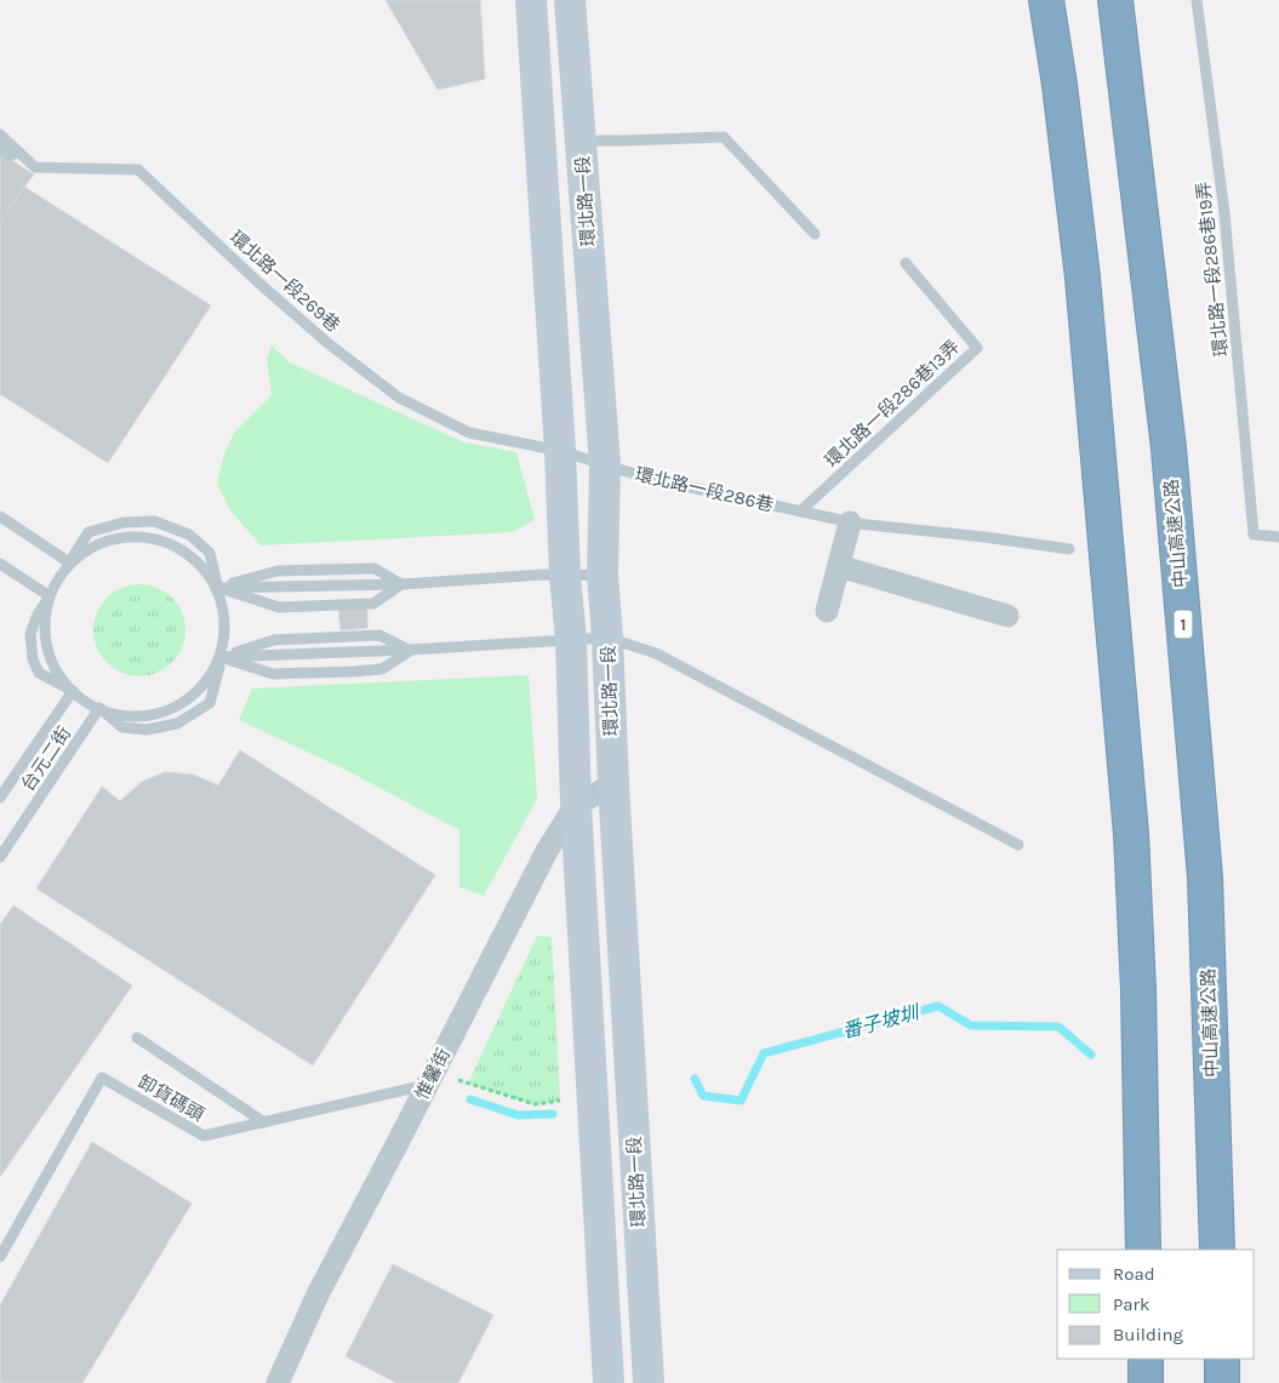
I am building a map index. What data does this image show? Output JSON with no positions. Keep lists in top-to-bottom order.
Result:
{
  "streets": {
    "highway": ["中山高速公路", "1"],
    "street": ["環北路一段", "惟馨街"],
    "lane": [
      "環北路一段286巷19弄",
      "環北路一段269巷",
      "環北路一段286巷13弄",
      "環北路一段286巷",
      "台元二街",
      "卸貨碼頭"
    ]
  },
  "crossings": [
    ["環北路一段", "環北路一段269巷"],
    ["環北路一段", "環北路一段286巷"],
    ["環北路一段", "惟馨街"],
    ["環北路一段269巷", "環北路一段286巷"],
    ["環北路一段286巷13弄", "環北路一段286巷"],
    ["惟馨街", "卸貨碼頭"]
  ],
  "water": ["番子坡圳"],
  "legend": ["Road", "Park", "Building"]
}
